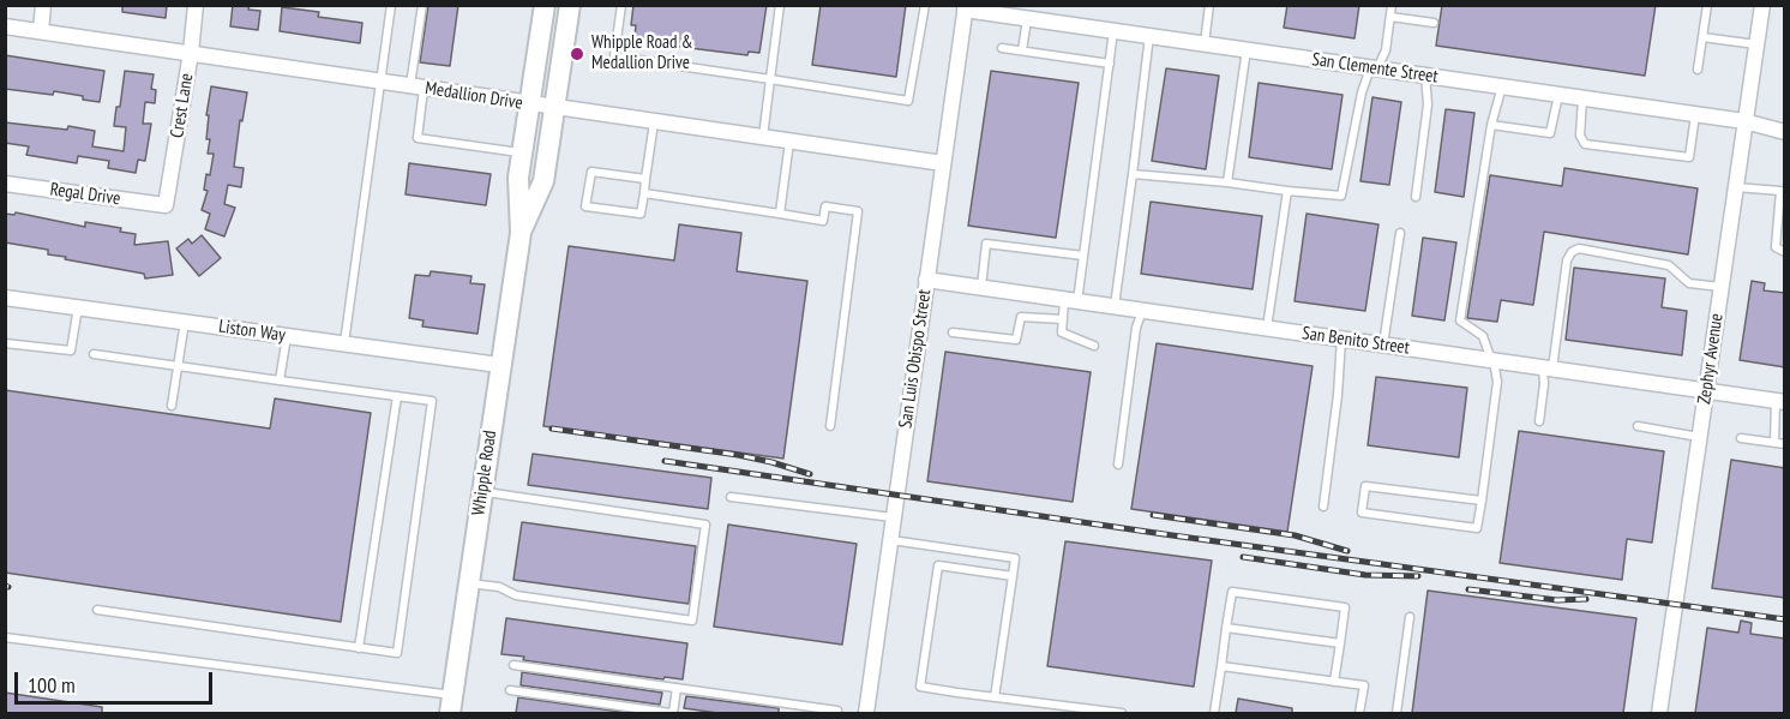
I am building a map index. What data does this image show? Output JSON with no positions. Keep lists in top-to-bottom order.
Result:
{
  "streets": {
    "main road": ["Whipple Road"],
    "street": [
      "San Clemente Street",
      "Medallion Drive",
      "Crest Lane",
      "Regal Drive",
      "Liston Way",
      "San Benito Street",
      "San Luis Obispo Street",
      "Zephyr Avenue"
    ]
  },
  "crossings": [
    ["San Clemente Street", "San Luis Obispo Street"],
    ["San Clemente Street", "Zephyr Avenue"],
    ["Medallion Drive", "Crest Lane"],
    ["Medallion Drive", "San Luis Obispo Street"],
    ["Medallion Drive", "Whipple Road"],
    ["Crest Lane", "Regal Drive"],
    ["Liston Way", "Whipple Road"],
    ["San Benito Street", "San Luis Obispo Street"],
    ["San Benito Street", "Zephyr Avenue"]
  ],
  "places": ["Whipple Road & Medallion Drive"],
  "scale_bar": "100 m"
}
